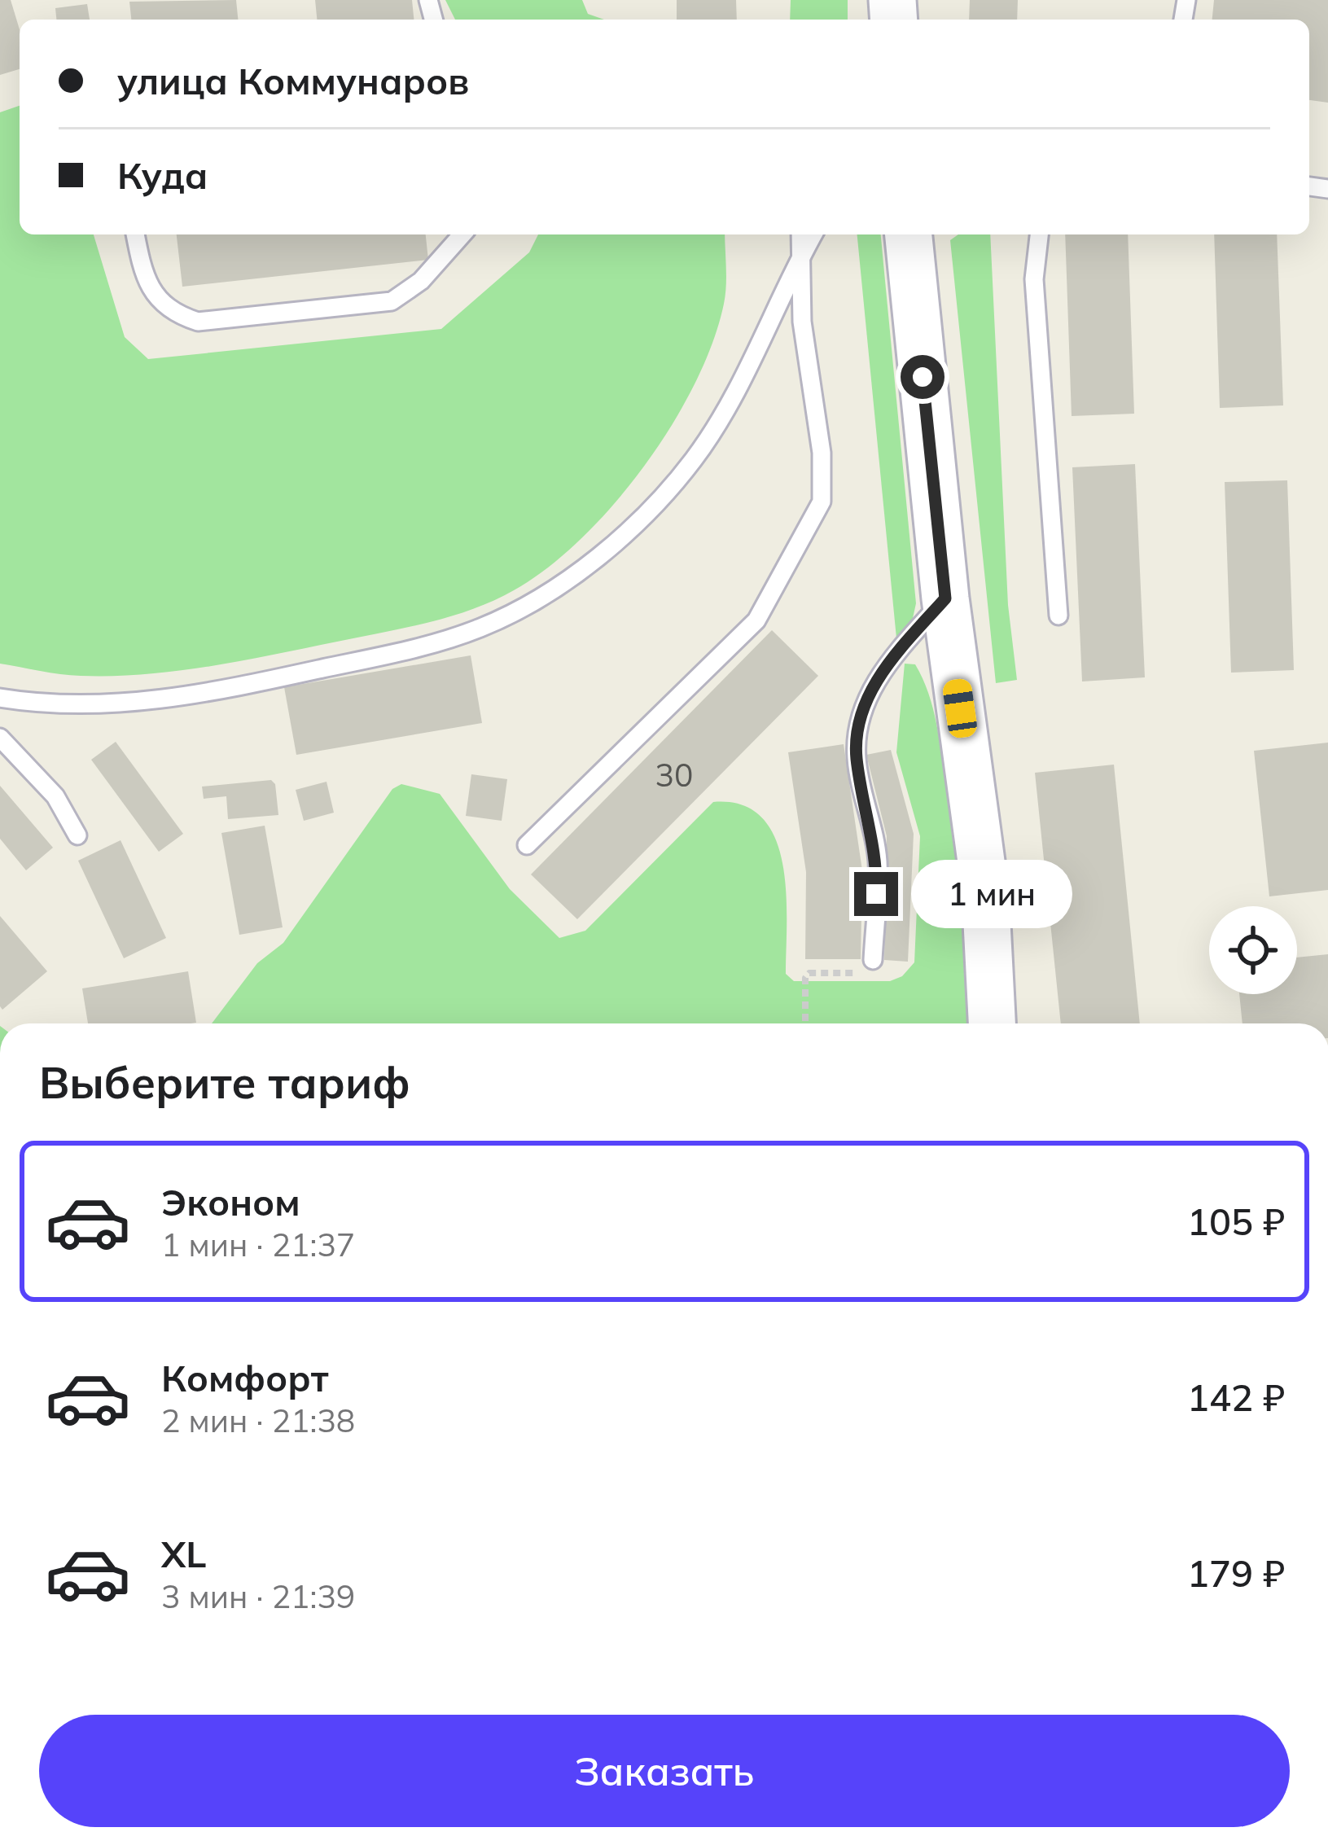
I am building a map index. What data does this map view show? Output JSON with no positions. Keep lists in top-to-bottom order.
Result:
{
  "house_numbers": ["30"],
  "page": {
    "banner": ["улица Коммунаров", "Куда"],
    "bubble": "1 мин",
    "heading": "Выберите тариф",
    "list": [
      {
        "name": "Эконом",
        "note": "1 мин · 21:37",
        "value": "105 ₽"
      },
      {
        "name": "Комфорт",
        "note": "2 мин · 21:38",
        "value": "142 ₽"
      },
      {
        "name": "XL",
        "note": "3 мин · 21:39",
        "value": "179 ₽"
      }
    ],
    "buttons": "Заказать"
  }
}
